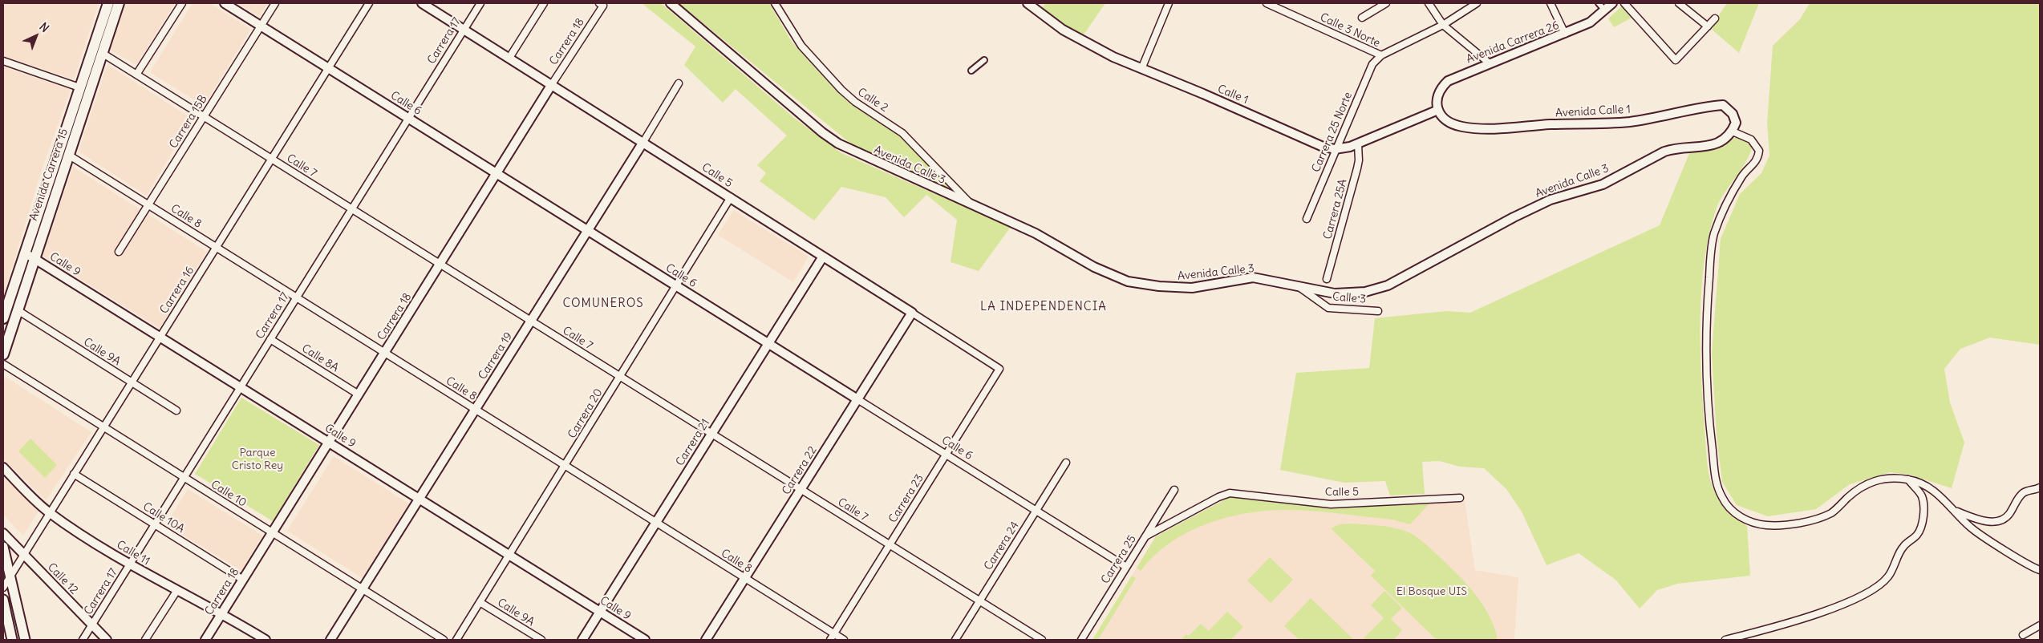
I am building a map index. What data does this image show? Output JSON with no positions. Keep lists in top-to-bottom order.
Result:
{
  "streets": {
    "main road": ["Avenida Carrera 15"],
    "street": [
      "Calle 3 Norte",
      "Carrera 17",
      "Carrera 18",
      "Avenida Carrera 26",
      "Calle 1",
      "Calle 2",
      "Calle 6",
      "Avenida Calle 1",
      "Carrera 15B",
      "Carrera 25 Norte",
      "Avenida Calle 3",
      "Calle 7",
      "Calle 5",
      "Carrera 25A",
      "Calle 8",
      "Calle 9",
      "Carrera 16",
      "Calle 3",
      "Calle 9A",
      "Carrera 19",
      "Calle 8A",
      "Carrera 20",
      "Carrera 21",
      "Carrera 22",
      "Calle 10",
      "Carrera 23",
      "Calle 10A",
      "Carrera 24",
      "Calle 11",
      "Carrera 25",
      "Calle 12"
    ]
  },
  "crossings": [
    ["Calle 3 Norte", "Carrera 25 Norte"],
    ["Carrera 17", "Calle 6"],
    ["Carrera 17", "Calle 7"],
    ["Carrera 17", "Calle 5"],
    ["Carrera 17", "Calle 8"],
    ["Carrera 17", "Calle 9"],
    ["Carrera 17", "Calle 8A"],
    ["Carrera 17", "Calle 10"],
    ["Carrera 17", "Calle 10A"],
    ["Carrera 17", "Calle 11"],
    ["Carrera 17", "Calle 12"],
    ["Carrera 18", "Calle 6"],
    ["Carrera 18", "Calle 7"],
    ["Carrera 18", "Calle 5"],
    ["Carrera 18", "Calle 8"],
    ["Carrera 18", "Calle 9"],
    ["Carrera 18", "Calle 8A"],
    ["Carrera 18", "Calle 10"],
    ["Carrera 18", "Calle 10A"],
    ["Carrera 18", "Calle 11"],
    ["Avenida Carrera 26", "Calle 1"],
    ["Avenida Carrera 26", "Avenida Calle 1"],
    ["Calle 1", "Avenida Calle 1"],
    ["Calle 1", "Carrera 25 Norte"],
    ["Calle 1", "Carrera 25A"],
    ["Calle 2", "Avenida Calle 3"],
    ["Calle 6", "Carrera 15B"],
    ["Calle 6", "Carrera 16"],
    ["Calle 6", "Carrera 19"],
    ["Calle 6", "Carrera 20"],
    ["Calle 6", "Carrera 21"],
    ["Calle 6", "Carrera 22"],
    ["Calle 6", "Carrera 23"],
    ["Calle 6", "Carrera 24"],
    ["Calle 6", "Carrera 25"],
    ["Avenida Calle 1", "Avenida Calle 3"],
    ["Carrera 15B", "Calle 7"],
    ["Carrera 15B", "Calle 8"],
    ["Avenida Calle 3", "Calle 3"],
    ["Calle 7", "Avenida Carrera 15"],
    ["Calle 7", "Carrera 16"],
    ["Calle 7", "Carrera 19"],
    ["Calle 7", "Carrera 20"],
    ["Calle 7", "Carrera 21"],
    ["Calle 7", "Carrera 22"],
    ["Calle 7", "Carrera 23"],
    ["Calle 7", "Carrera 24"],
    ["Avenida Carrera 15", "Calle 8"],
    ["Avenida Carrera 15", "Calle 9"],
    ["Avenida Carrera 15", "Calle 9A"],
    ["Calle 5", "Carrera 19"],
    ["Calle 5", "Carrera 20"],
    ["Calle 5", "Carrera 21"],
    ["Calle 5", "Carrera 22"],
    ["Calle 5", "Carrera 23"],
    ["Calle 5", "Carrera 25"],
    ["Calle 8", "Carrera 16"],
    ["Calle 8", "Carrera 19"],
    ["Calle 8", "Carrera 20"],
    ["Calle 8", "Carrera 21"],
    ["Calle 8", "Carrera 22"],
    ["Calle 8", "Carrera 23"],
    ["Calle 9", "Carrera 16"],
    ["Calle 9", "Carrera 19"],
    ["Calle 9", "Carrera 20"],
    ["Calle 9", "Carrera 21"],
    ["Carrera 16", "Calle 9A"],
    ["Carrera 16", "Calle 10"],
    ["Carrera 16", "Calle 10A"],
    ["Carrera 16", "Calle 11"],
    ["Carrera 16", "Calle 12"],
    ["Calle 9A", "Carrera 20"],
    ["Carrera 19", "Calle 10"]
  ],
  "districts": ["COMUNEROS", "LA INDEPENDENCIA"],
  "parks": ["Parque Cristo Rey", "El Bosque UIS"],
  "north": "top right"
}
